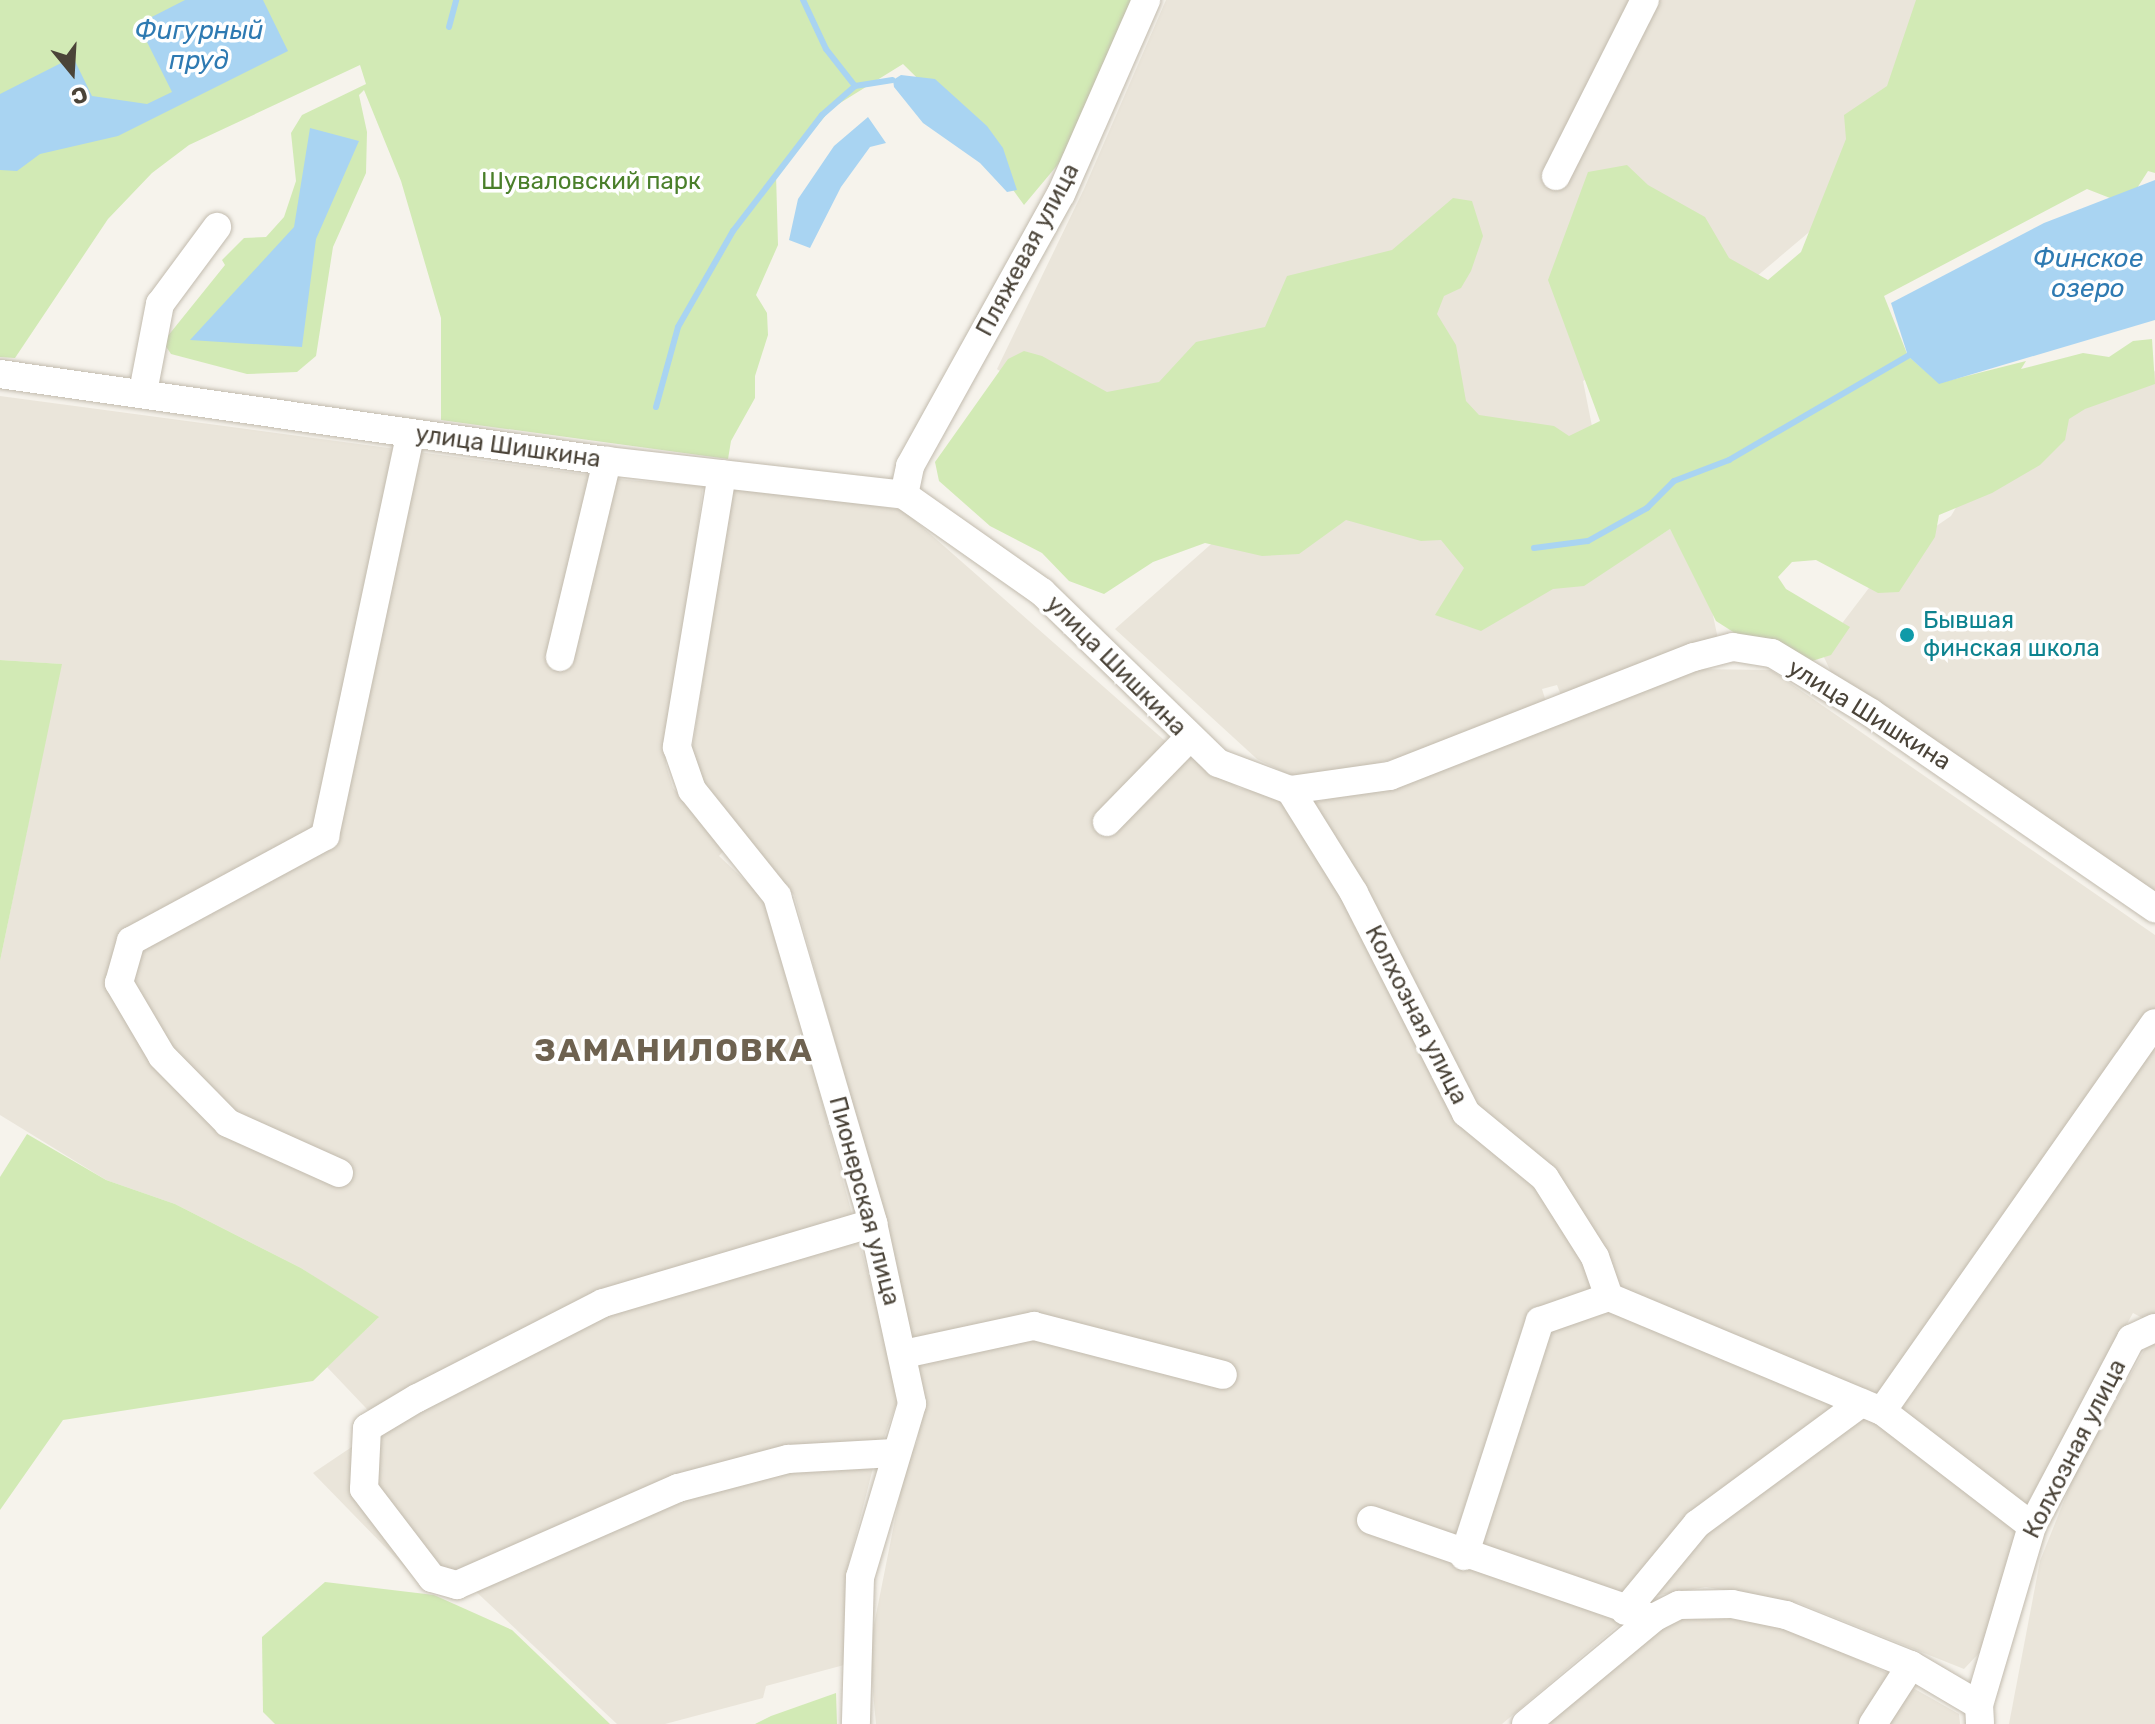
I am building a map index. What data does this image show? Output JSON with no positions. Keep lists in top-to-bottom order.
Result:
{
  "streets": {
    "street": [
      "Пляжевая улица",
      "улица Шишкина",
      "Колхозная улица",
      "Пионерская улица"
    ]
  },
  "crossings": [
    ["Пляжевая улица", "улица Шишкина"],
    ["улица Шишкина", "Колхозная улица"],
    ["улица Шишкина", "Пионерская улица"]
  ],
  "districts": ["ЗАМАНИЛОВКА"],
  "water": ["Фигурный пруд", "Финское озеро"],
  "parks": ["Шуваловский парк"],
  "places": ["Бывшая финская школа"],
  "north": "bottom"
}
